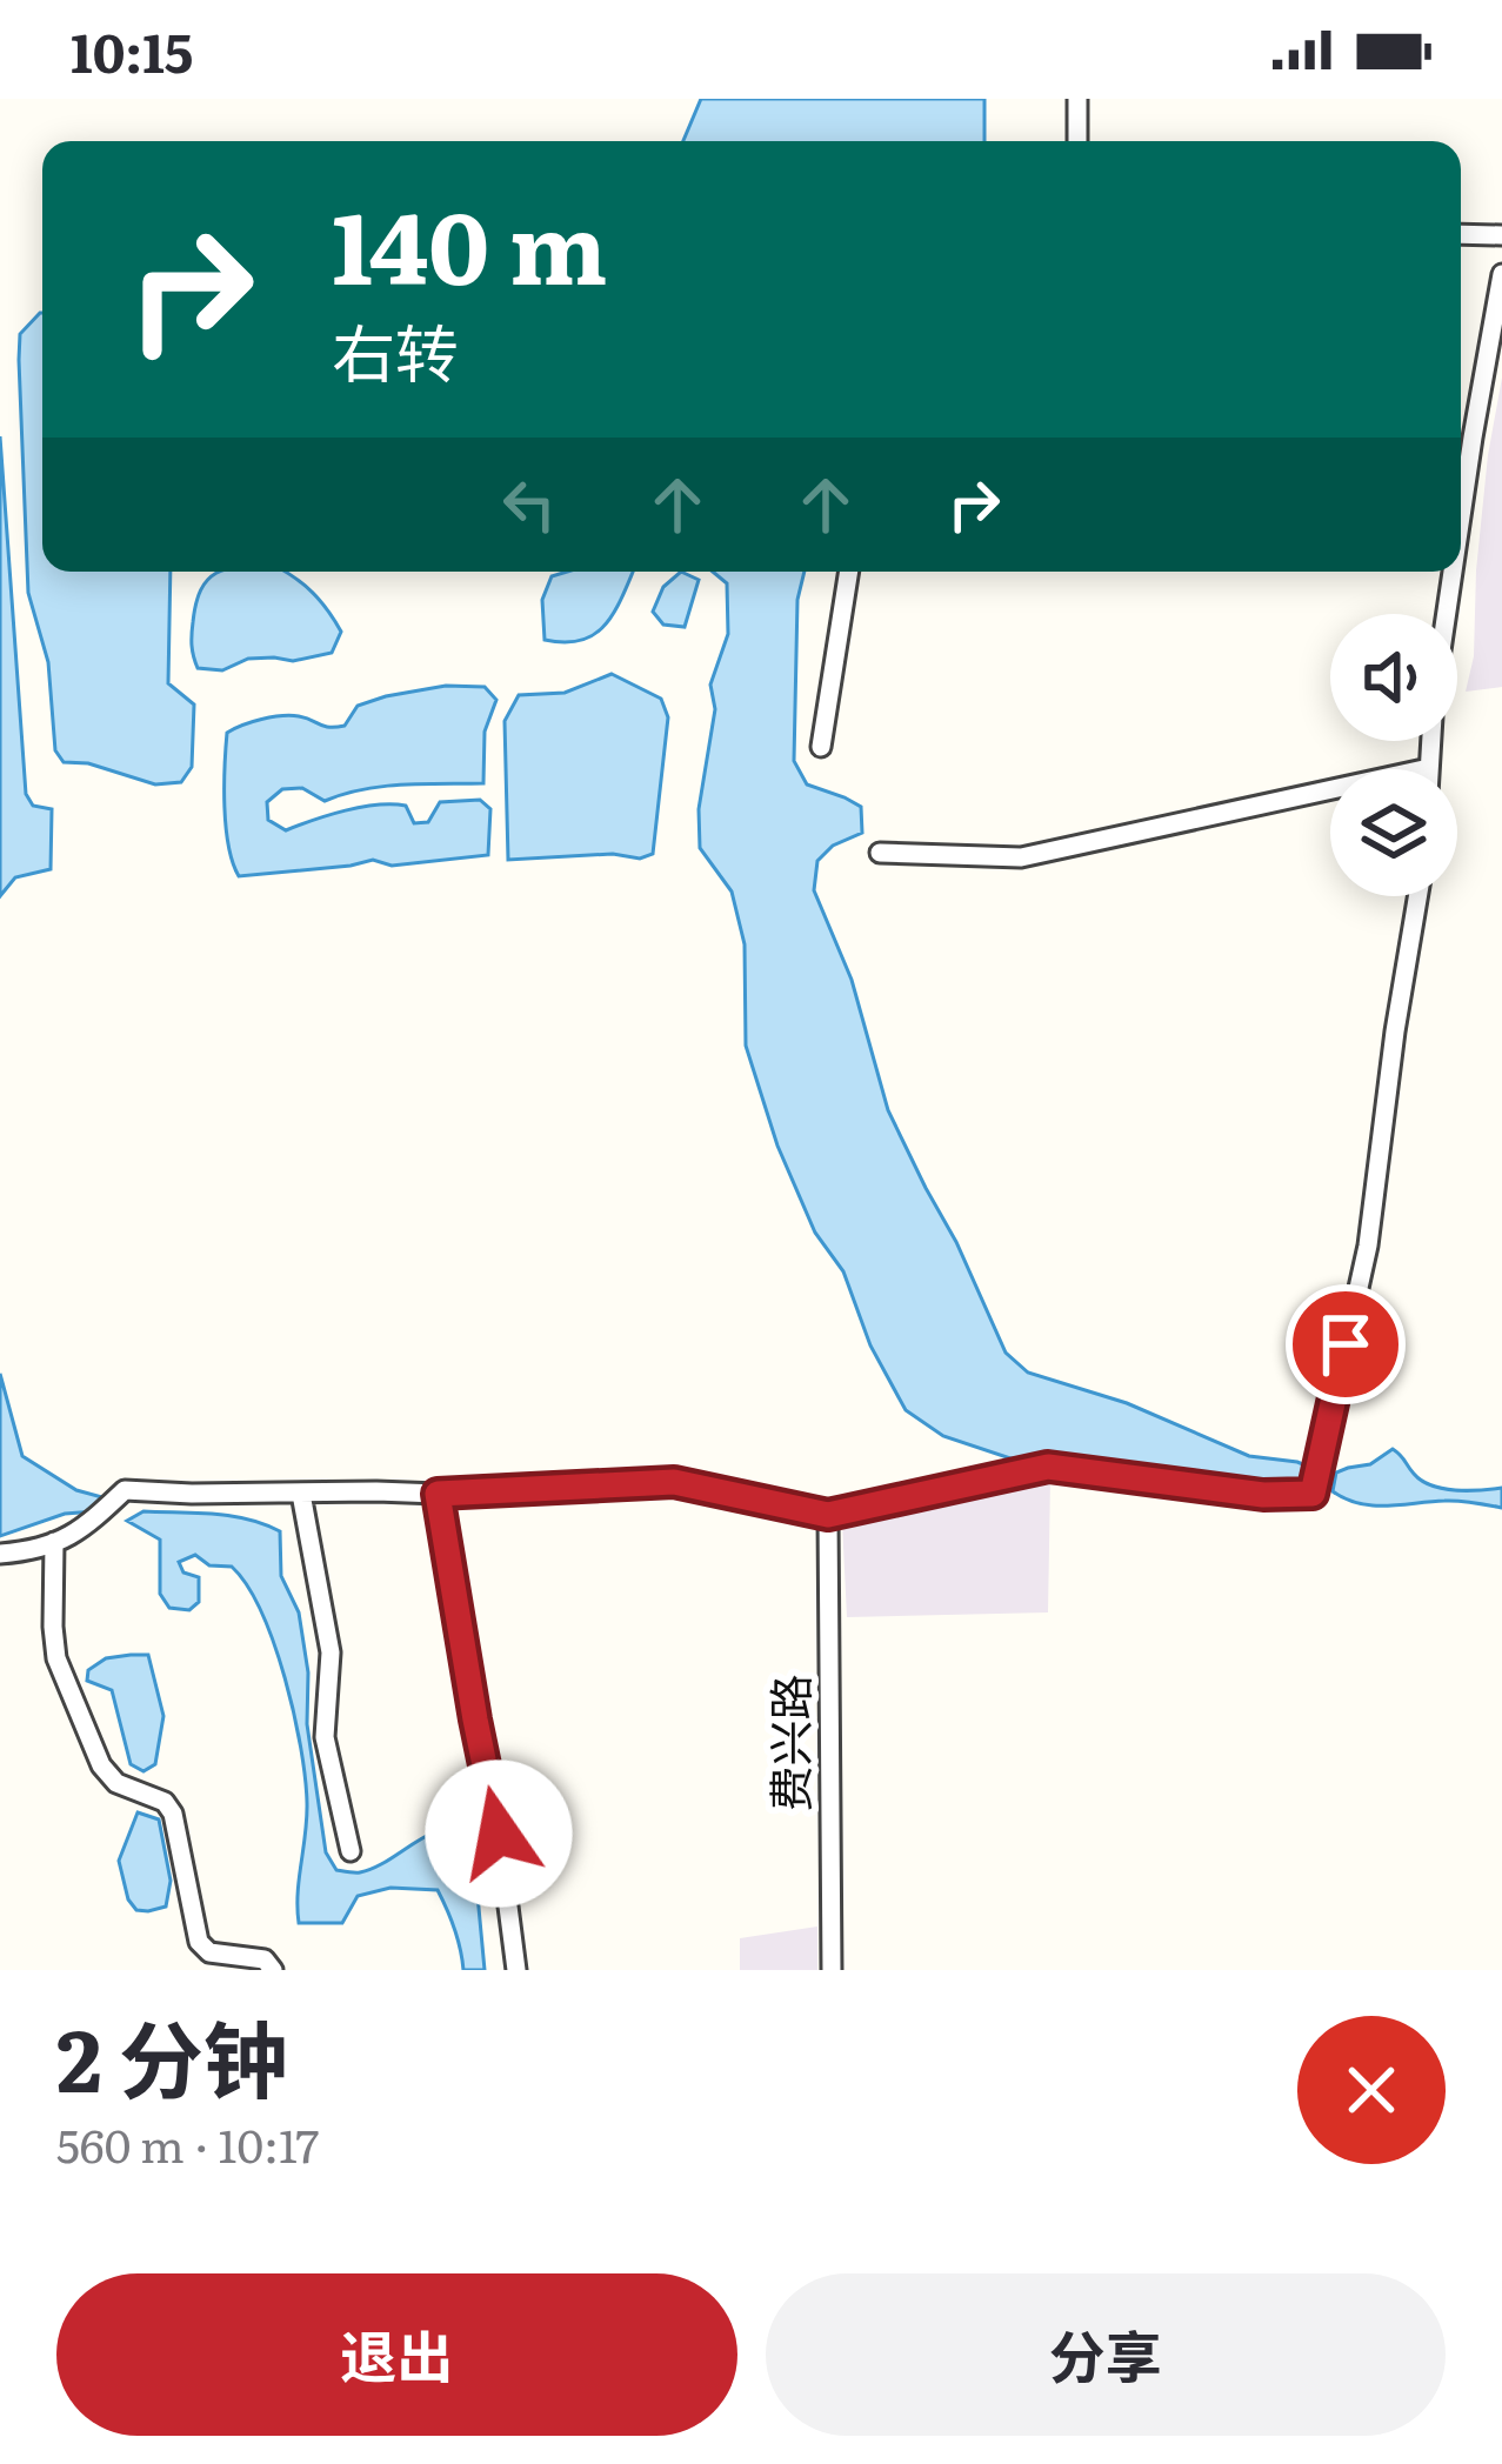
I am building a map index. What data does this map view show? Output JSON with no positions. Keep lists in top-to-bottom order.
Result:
{
  "streets": {
    "street": ["费兴路"]
  },
  "page": {
    "status": "10:15",
    "turn": ["140 m", "右转"],
    "heading": ["2 分钟", "560 m · 10:17"],
    "buttons": ["退出", "分享"]
  }
}
